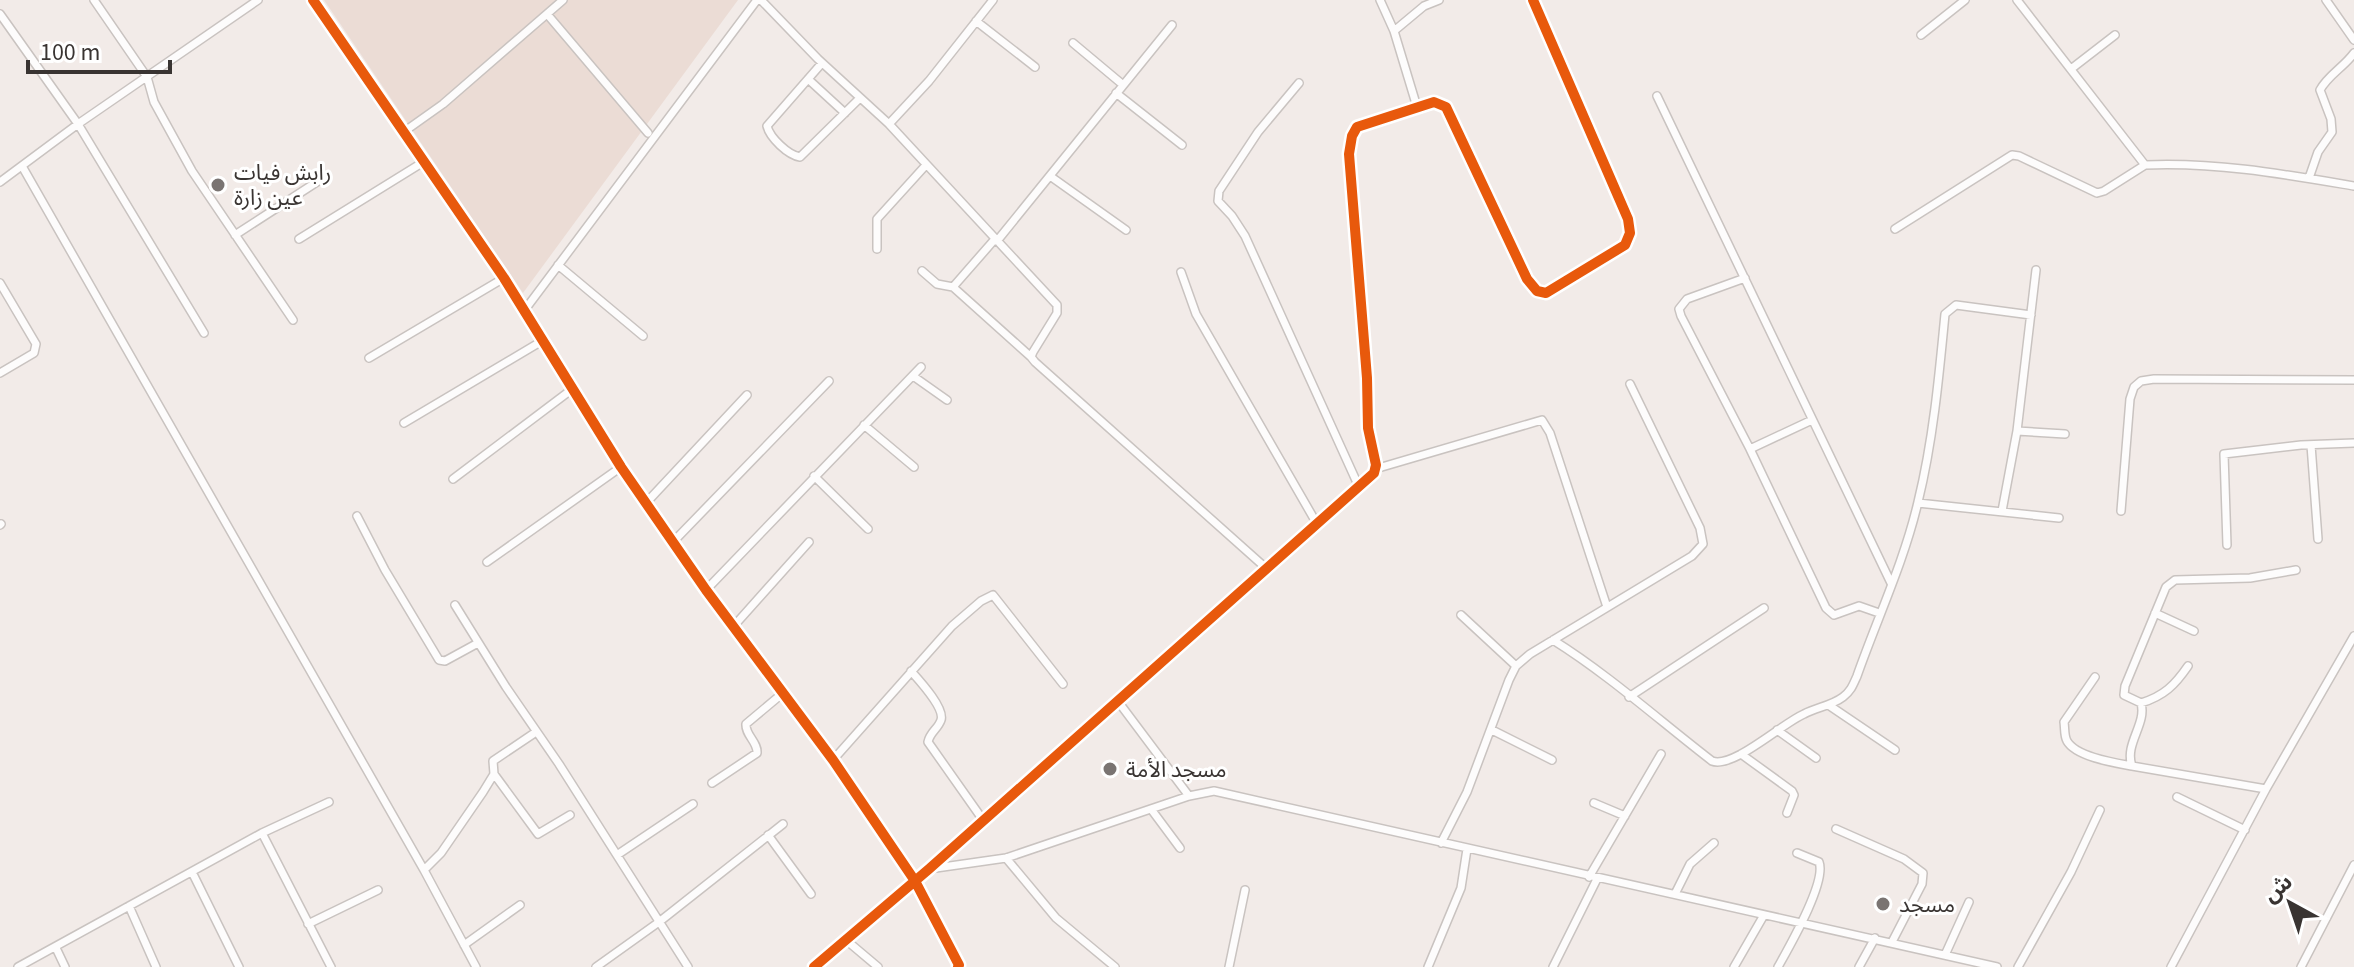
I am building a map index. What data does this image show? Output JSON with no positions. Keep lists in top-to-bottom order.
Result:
{
  "places": ["رابش فيات عين زارة", "مسجد الأمة", "مسجد"],
  "scale_bar": "100 m",
  "north": "top left"
}
